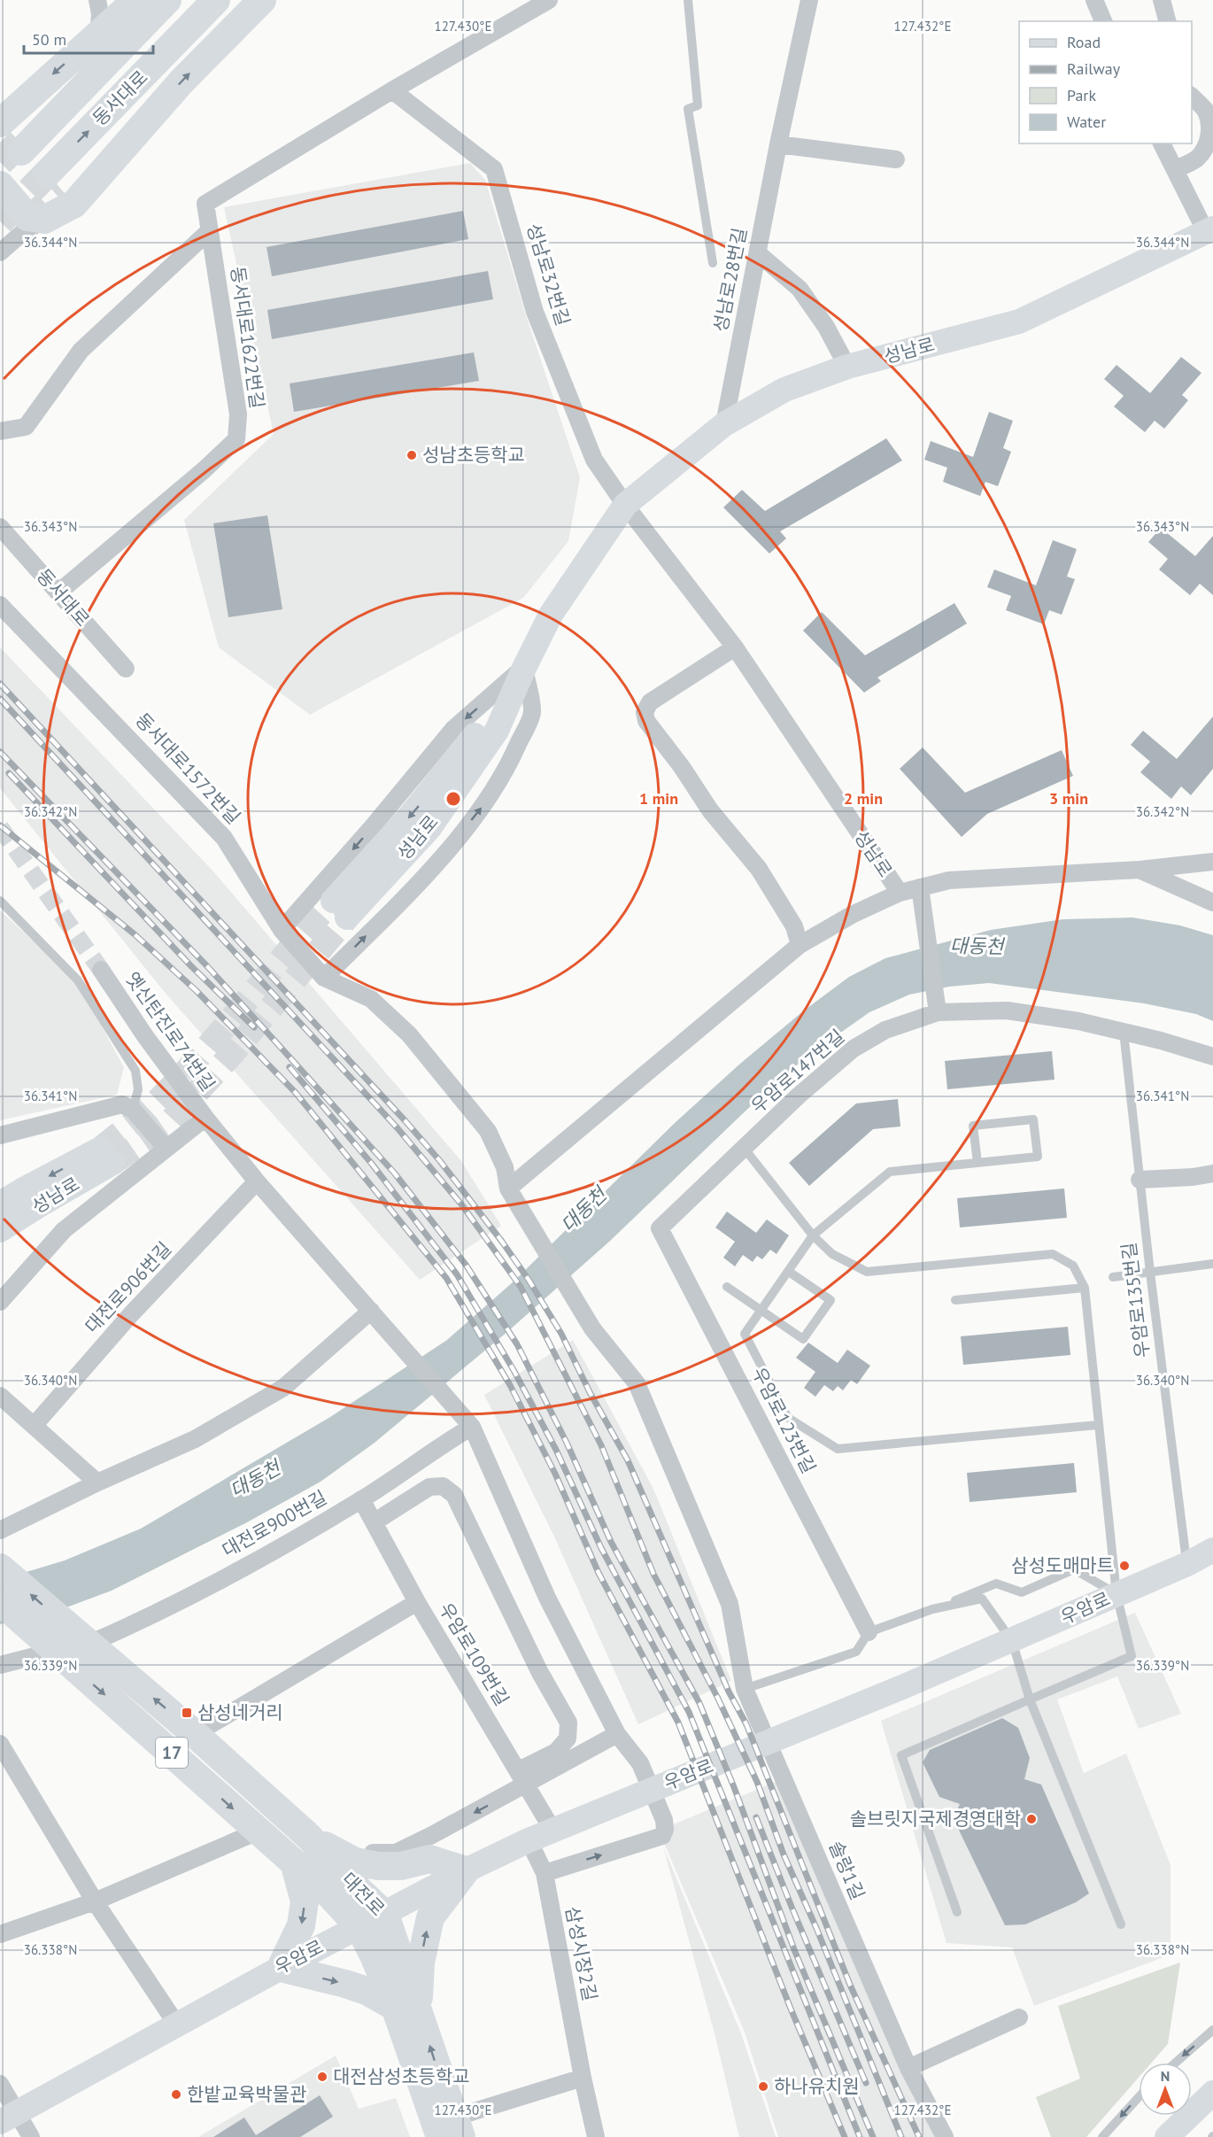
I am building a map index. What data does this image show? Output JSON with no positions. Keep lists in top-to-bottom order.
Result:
{
  "streets": {
    "main road": [
      "동서대로",
      "성남로",
      "우암로",
      "17",
      "대전로"
    ],
    "street": [
      "성남로32번길",
      "성남로28번길",
      "동서대로1622번길",
      "동서대로1572번길",
      "옛신탄진로74번길",
      "우암로147번길",
      "대전로906번길",
      "우암로123번길",
      "대전로900번길",
      "우암로109번길",
      "솔랑1길",
      "삼성시장2길"
    ],
    "lane": ["우암로135번길"]
  },
  "crossings": [
    ["동서대로", "동서대로1622번길"],
    ["성남로32번길", "동서대로1622번길"],
    ["성남로32번길", "성남로"],
    ["성남로28번길", "성남로"],
    ["동서대로1572번길", "솔랑1길"],
    ["우암로147번길", "우암로135번길"],
    ["우암로147번길", "우암로123번길"],
    ["우암로135번길", "우암로"],
    ["대전로900번길", "우암로109번길"],
    ["대전로900번길", "17"],
    ["대전로900번길", "대전로"],
    ["우암로", "우암로109번길"],
    ["우암로", "대전로"],
    ["우암로", "삼성시장2길"],
    ["17", "대전로"]
  ],
  "water": ["대동천"],
  "places": {
    "other": [
      "성남초등학교",
      "삼성도매마트",
      "솔브릿지국제경영대학",
      "대전삼성초등학교",
      "하나유치원",
      "한밭교육박물관"
    ],
    "transit": ["삼성네거리"]
  },
  "legend": [
    "Road",
    "Railway",
    "Park",
    "Water"
  ],
  "scale_bar": "50 m",
  "north": "top",
  "coordinates": [
    "127.430°E",
    "127.432°E",
    "36.344°N",
    "36.343°N",
    "36.342°N",
    "36.341°N",
    "36.340°N",
    "36.339°N",
    "36.338°N"
  ],
  "rings": ["1 min", "2 min", "3 min"]
}
